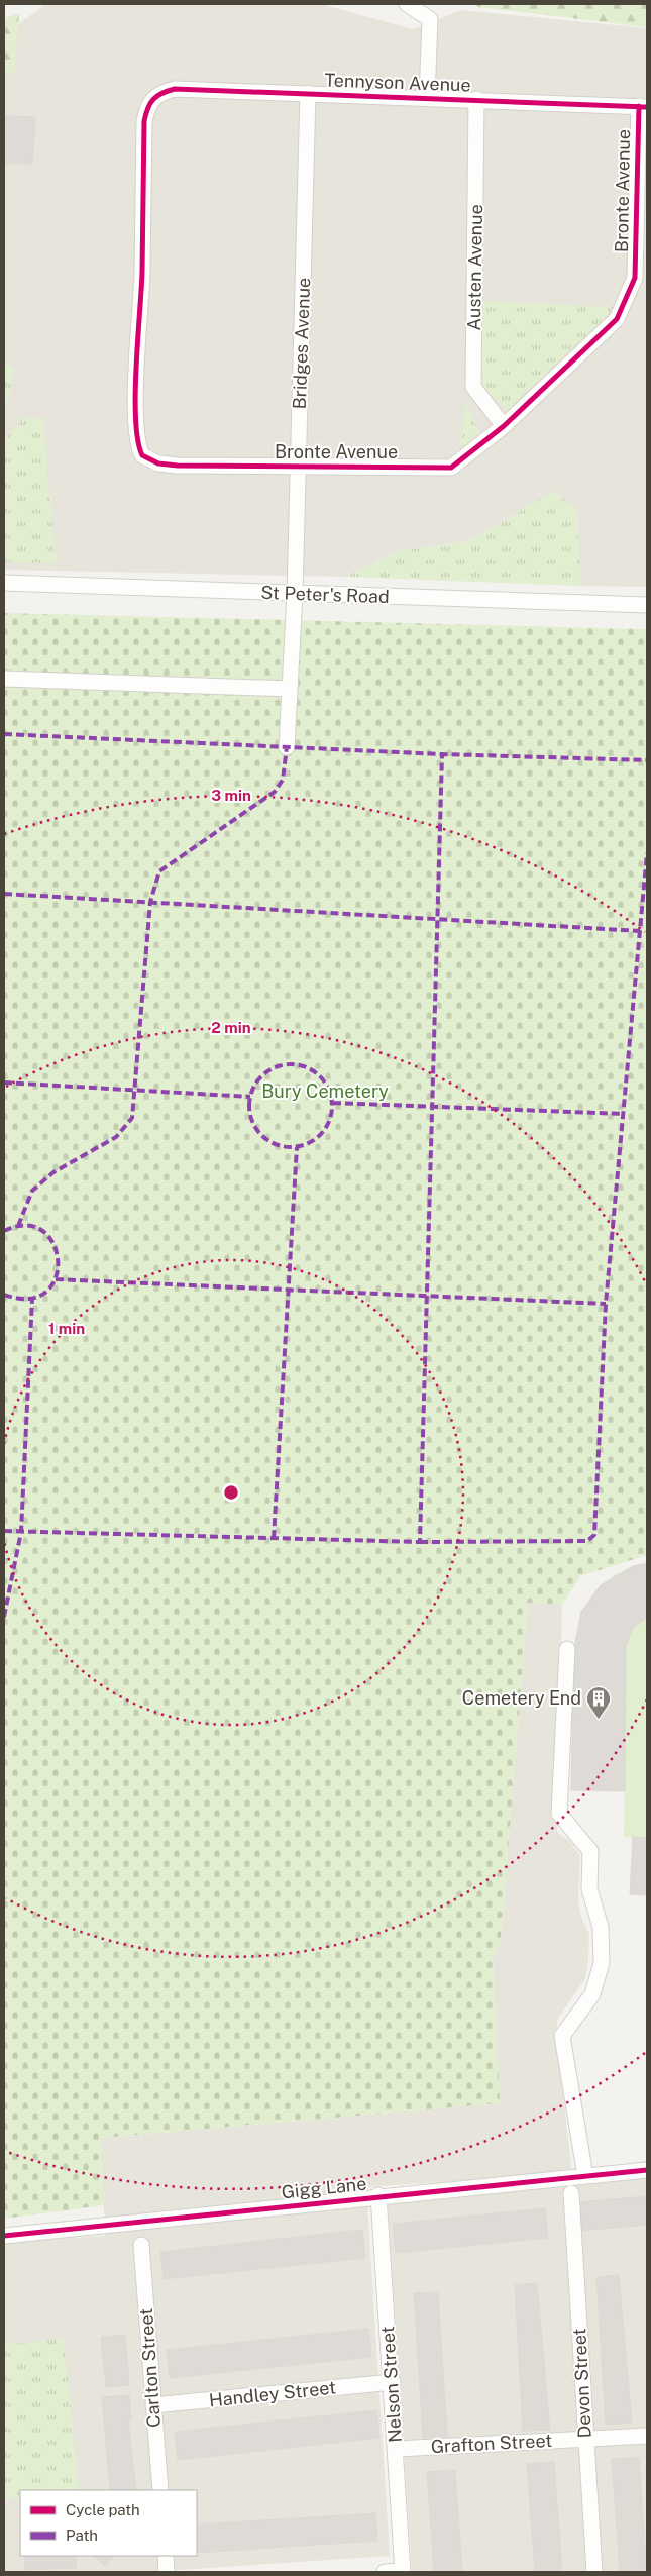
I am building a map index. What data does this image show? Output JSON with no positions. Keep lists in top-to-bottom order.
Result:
{
  "streets": {
    "street": [
      "Tennyson Avenue",
      "Bronte Avenue",
      "Austen Avenue",
      "Bridges Avenue",
      "St Peter's Road",
      "Gigg Lane",
      "Carlton Street",
      "Devon Street",
      "Nelson Street",
      "Handley Street",
      "Grafton Street"
    ]
  },
  "crossings": [
    ["Tennyson Avenue", "Bronte Avenue"],
    ["Tennyson Avenue", "Austen Avenue"],
    ["Tennyson Avenue", "Bridges Avenue"],
    ["Bronte Avenue", "Austen Avenue"],
    ["Bronte Avenue", "Bridges Avenue"],
    ["Bridges Avenue", "St Peter's Road"],
    ["Gigg Lane", "Nelson Street"],
    ["Carlton Street", "Handley Street"],
    ["Devon Street", "Grafton Street"],
    ["Nelson Street", "Handley Street"],
    ["Nelson Street", "Grafton Street"]
  ],
  "parks": ["Bury Cemetery"],
  "places": {
    "building": ["Cemetery End"]
  },
  "legend": ["Cycle path", "Path"],
  "rings": ["3 min", "2 min", "1 min"]
}
